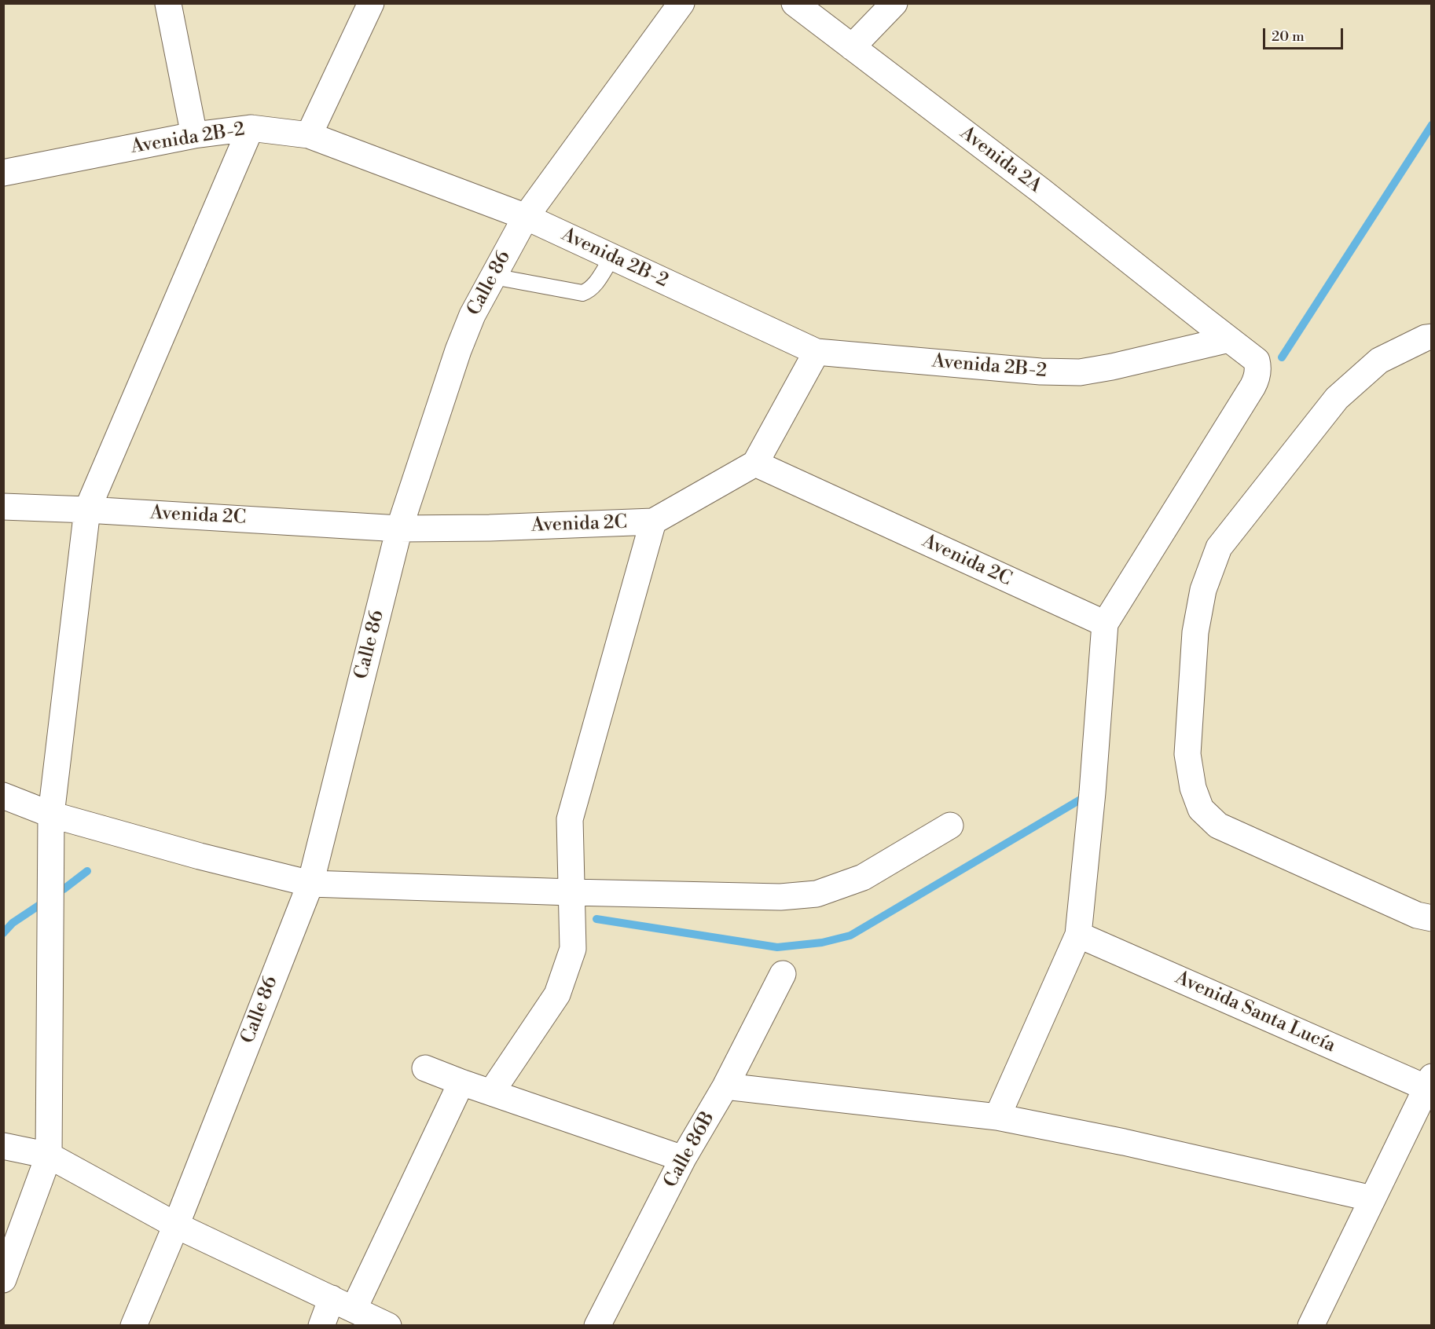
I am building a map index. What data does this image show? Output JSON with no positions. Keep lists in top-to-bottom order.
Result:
{
  "streets": {
    "street": [
      "Avenida 2B-2",
      "Avenida 2A",
      "Calle 86",
      "Avenida 2C",
      "Avenida Santa Lucía",
      "Calle 86B"
    ]
  },
  "crossings": [
    ["Avenida 2B-2", "Avenida 2A"],
    ["Avenida 2B-2", "Calle 86"],
    ["Avenida 2A", "Avenida 2C"],
    ["Calle 86", "Avenida 2C"]
  ],
  "scale_bar": "20 m"
}
